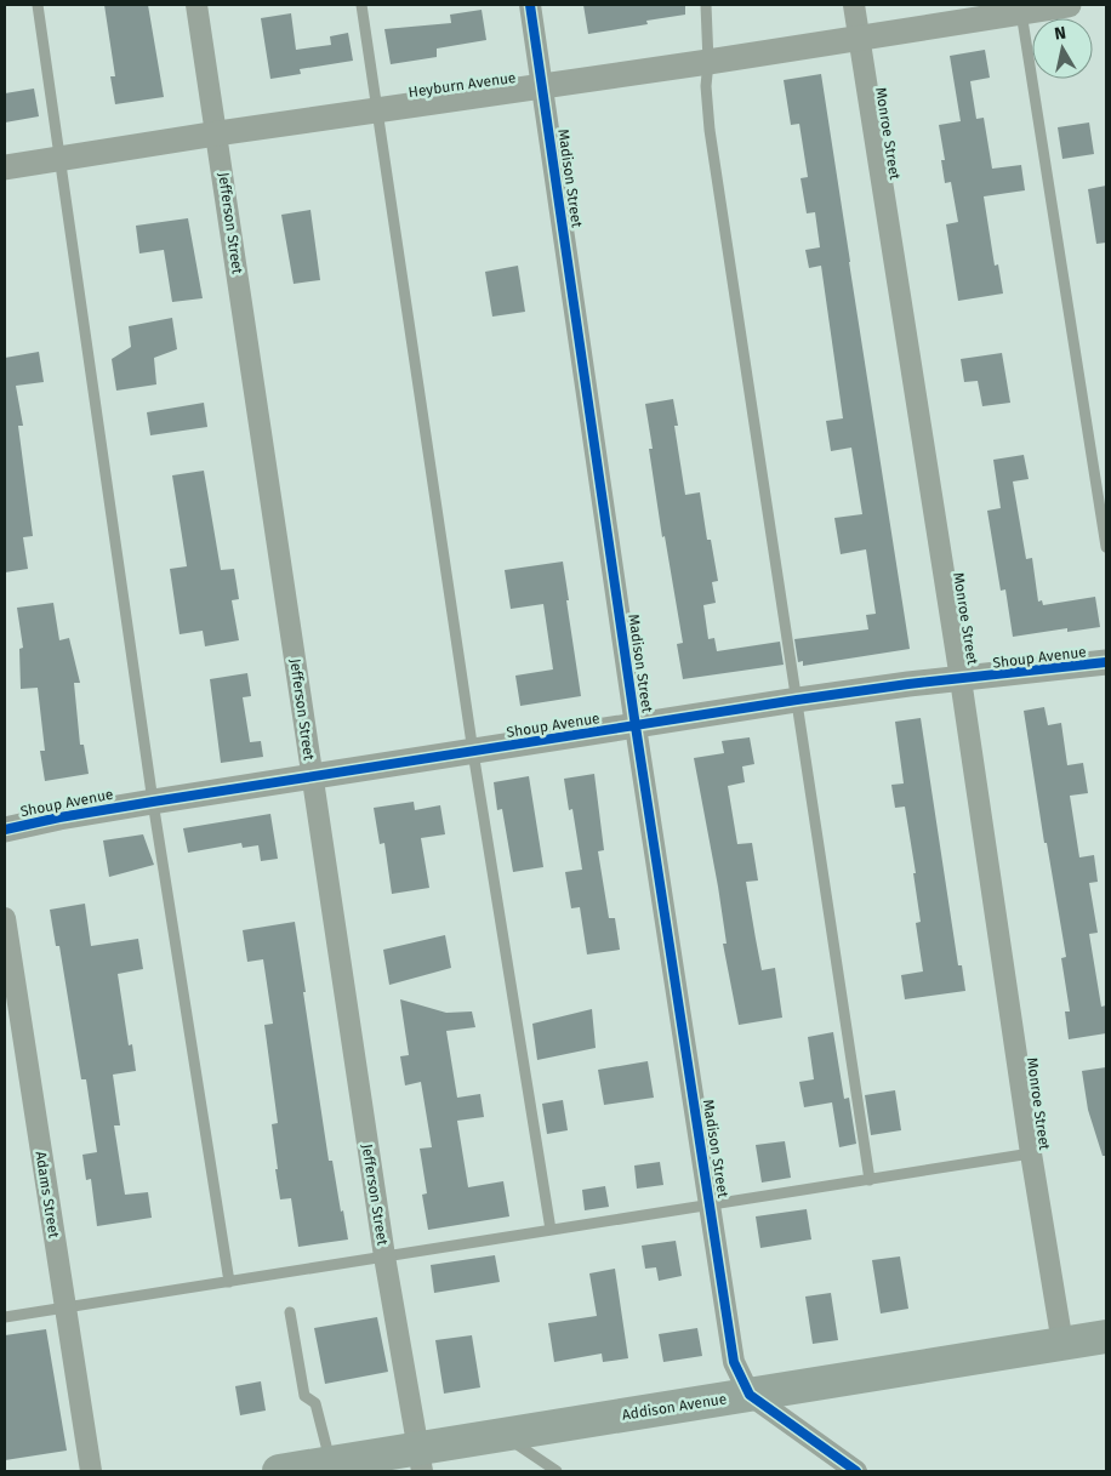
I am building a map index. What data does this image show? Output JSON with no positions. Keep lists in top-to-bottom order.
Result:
{
  "streets": {
    "main road": ["Addison Avenue"],
    "street": [
      "Heyburn Avenue",
      "Monroe Street",
      "Madison Street",
      "Jefferson Street",
      "Shoup Avenue",
      "Adams Street"
    ]
  },
  "crossings": [
    ["Heyburn Avenue", "Monroe Street"],
    ["Heyburn Avenue", "Madison Street"],
    ["Heyburn Avenue", "Jefferson Street"],
    ["Monroe Street", "Shoup Avenue"],
    ["Monroe Street", "Addison Avenue"],
    ["Madison Street", "Shoup Avenue"],
    ["Madison Street", "Addison Avenue"],
    ["Jefferson Street", "Shoup Avenue"],
    ["Jefferson Street", "Addison Avenue"]
  ],
  "north": "top"
}
